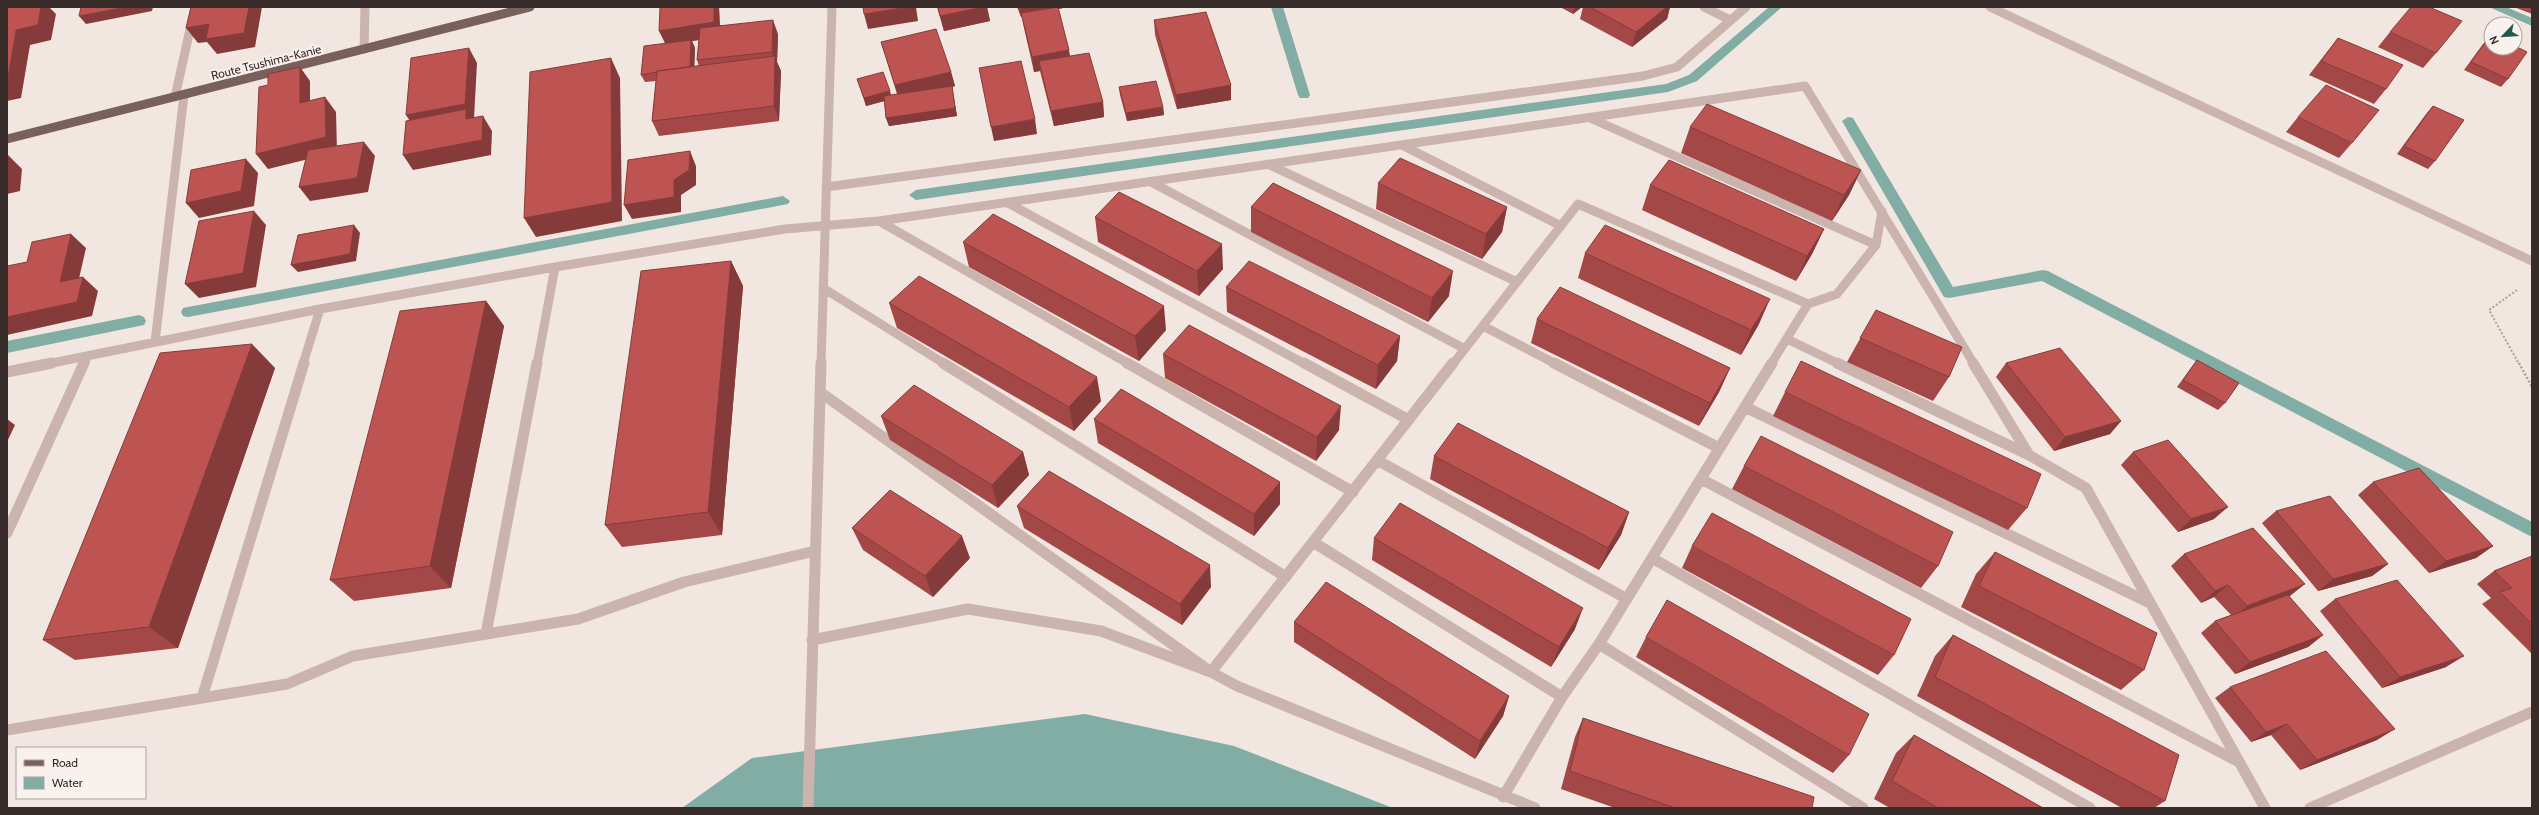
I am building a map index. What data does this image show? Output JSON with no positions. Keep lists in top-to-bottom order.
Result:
{
  "streets": {
    "main road": ["Route Tsushima-Kanie"]
  },
  "legend": ["Road", "Water"],
  "north": "bottom left"
}
